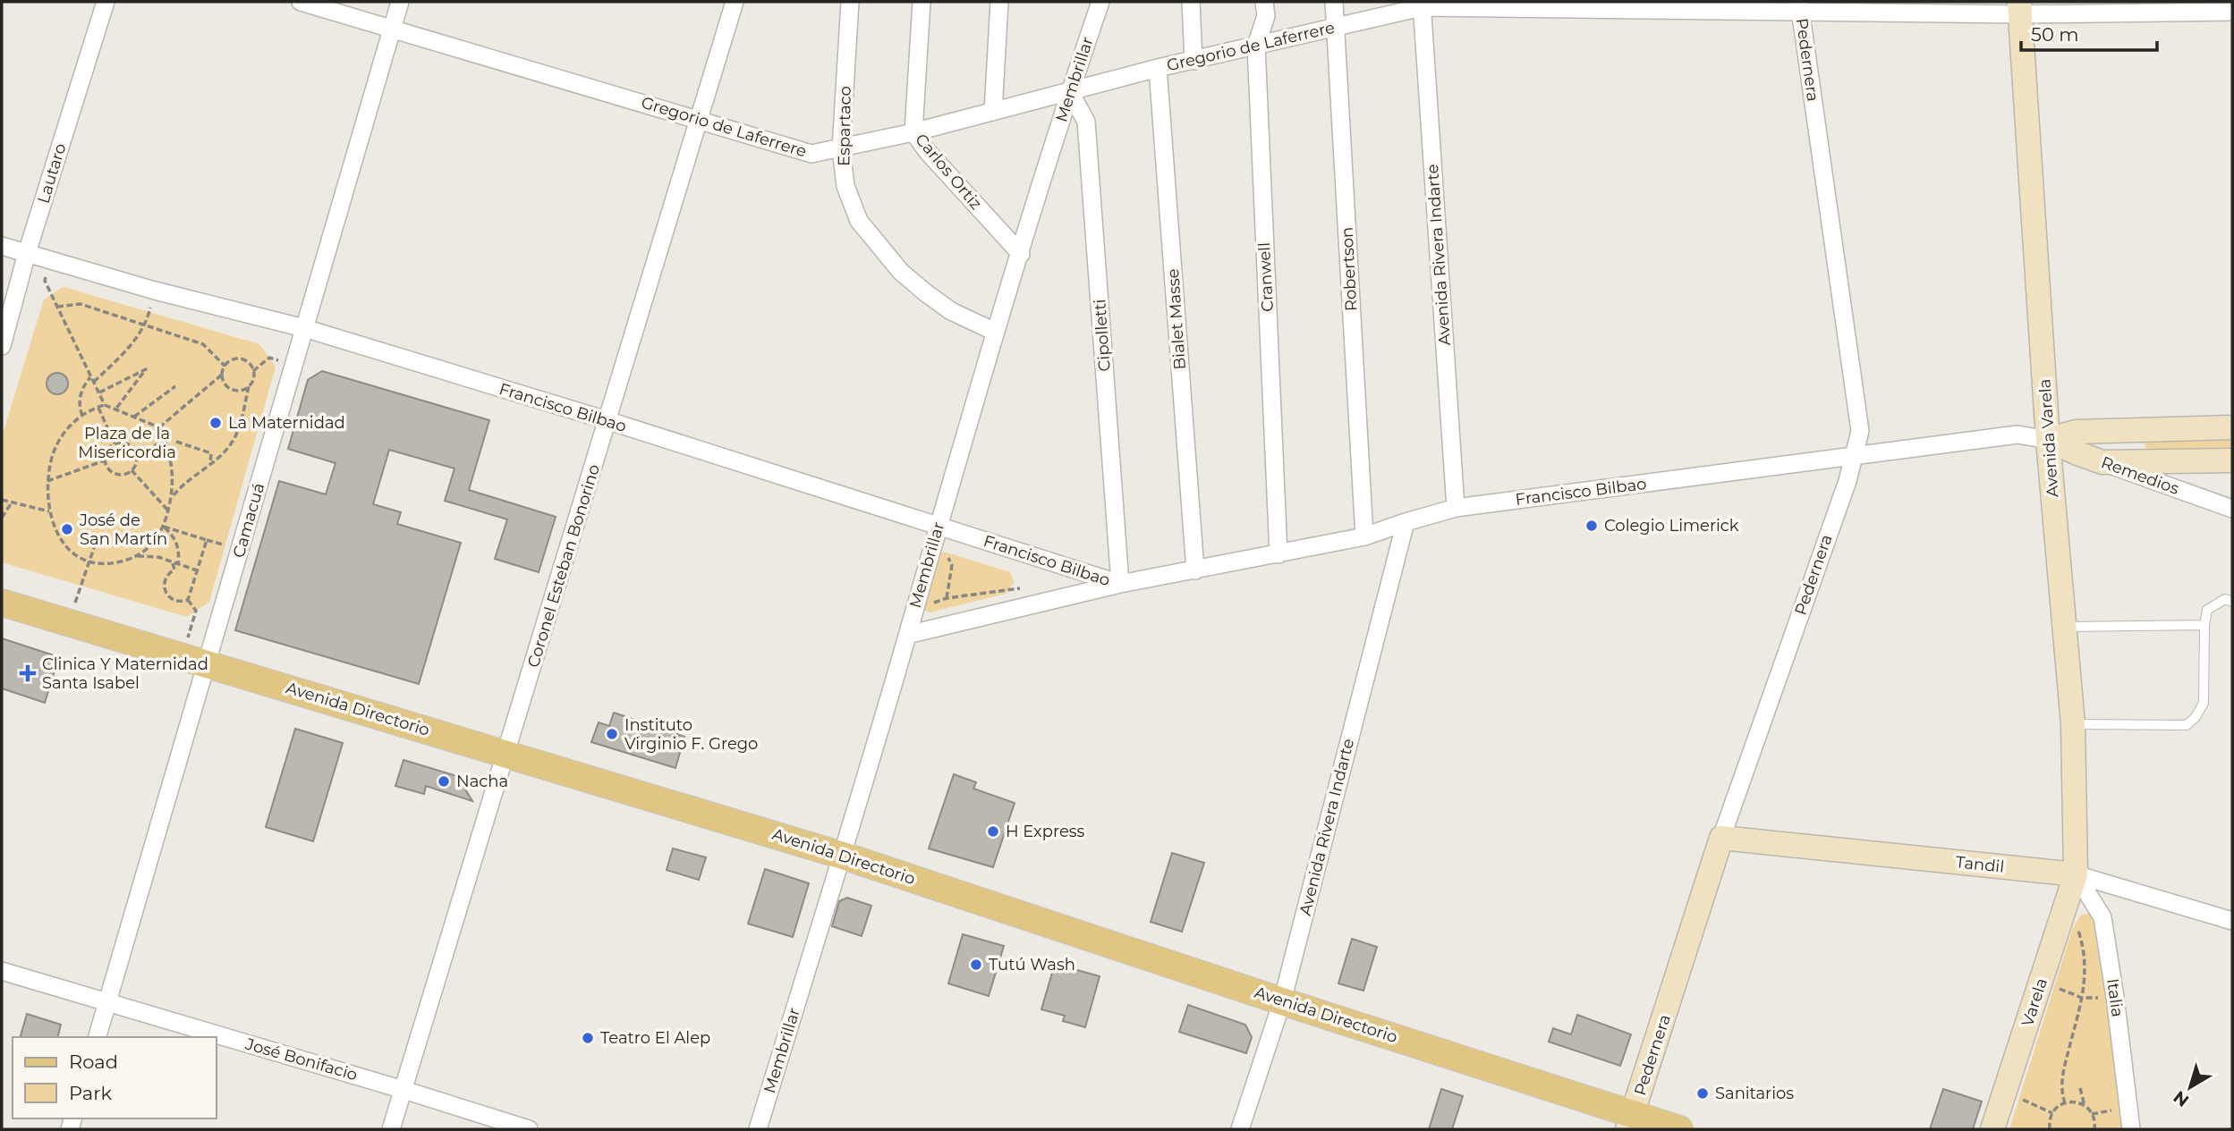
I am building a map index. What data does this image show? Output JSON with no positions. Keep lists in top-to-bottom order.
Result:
{
  "streets": {
    "main road": [
      "Pedernera",
      "Avenida Varela",
      "Remedios",
      "Avenida Directorio",
      "Tandil",
      "Varela"
    ],
    "street": [
      "Gregorio de Laferrere",
      "Membrillar",
      "Espartaco",
      "Carlos Ortiz",
      "Lautaro",
      "Avenida Rivera Indarte",
      "Robertson",
      "Cranwell",
      "Bialet Masse",
      "Cipolletti",
      "Francisco Bilbao",
      "Camacuá",
      "Coronel Esteban Bonorino",
      "Italia",
      "José Bonifacio"
    ]
  },
  "crossings": [
    ["Gregorio de Laferrere", "Pedernera"],
    ["Gregorio de Laferrere", "Membrillar"],
    ["Gregorio de Laferrere", "Espartaco"],
    ["Gregorio de Laferrere", "Carlos Ortiz"],
    ["Gregorio de Laferrere", "Avenida Rivera Indarte"],
    ["Gregorio de Laferrere", "Robertson"],
    ["Gregorio de Laferrere", "Cranwell"],
    ["Gregorio de Laferrere", "Bialet Masse"],
    ["Gregorio de Laferrere", "Cipolletti"],
    ["Gregorio de Laferrere", "Avenida Varela"],
    ["Gregorio de Laferrere", "Camacuá"],
    ["Gregorio de Laferrere", "Coronel Esteban Bonorino"],
    ["Pedernera", "Francisco Bilbao"],
    ["Pedernera", "Avenida Directorio"],
    ["Pedernera", "Tandil"],
    ["Membrillar", "Espartaco"],
    ["Membrillar", "Carlos Ortiz"],
    ["Membrillar", "Cipolletti"],
    ["Membrillar", "Francisco Bilbao"],
    ["Membrillar", "Avenida Directorio"],
    ["Lautaro", "Francisco Bilbao"],
    ["Avenida Rivera Indarte", "Francisco Bilbao"],
    ["Avenida Rivera Indarte", "Avenida Directorio"],
    ["Robertson", "Francisco Bilbao"],
    ["Cranwell", "Francisco Bilbao"],
    ["Bialet Masse", "Francisco Bilbao"],
    ["Cipolletti", "Francisco Bilbao"],
    ["Francisco Bilbao", "Avenida Varela"],
    ["Francisco Bilbao", "Remedios"],
    ["Francisco Bilbao", "Camacuá"],
    ["Francisco Bilbao", "Coronel Esteban Bonorino"],
    ["Avenida Varela", "Remedios"],
    ["Avenida Varela", "Tandil"],
    ["Avenida Varela", "Italia"],
    ["Avenida Varela", "Varela"],
    ["Camacuá", "Avenida Directorio"],
    ["Camacuá", "José Bonifacio"],
    ["Coronel Esteban Bonorino", "Avenida Directorio"],
    ["Coronel Esteban Bonorino", "José Bonifacio"],
    ["Tandil", "Italia"],
    ["Tandil", "Varela"],
    ["Italia", "Varela"]
  ],
  "parks": ["Plaza de la Misericordia"],
  "places": {
    "other": [
      "La Maternidad",
      "Colegio Limerick",
      "José de San Martín",
      "Instituto Virginio F. Grego",
      "Nacha",
      "H Express",
      "Tutú Wash",
      "Teatro El Alep",
      "Sanitarios"
    ],
    "health": ["Clinica Y Maternidad Santa Isabel"]
  },
  "legend": ["Road", "Park"],
  "scale_bar": "50 m",
  "north": "bottom left"
}
